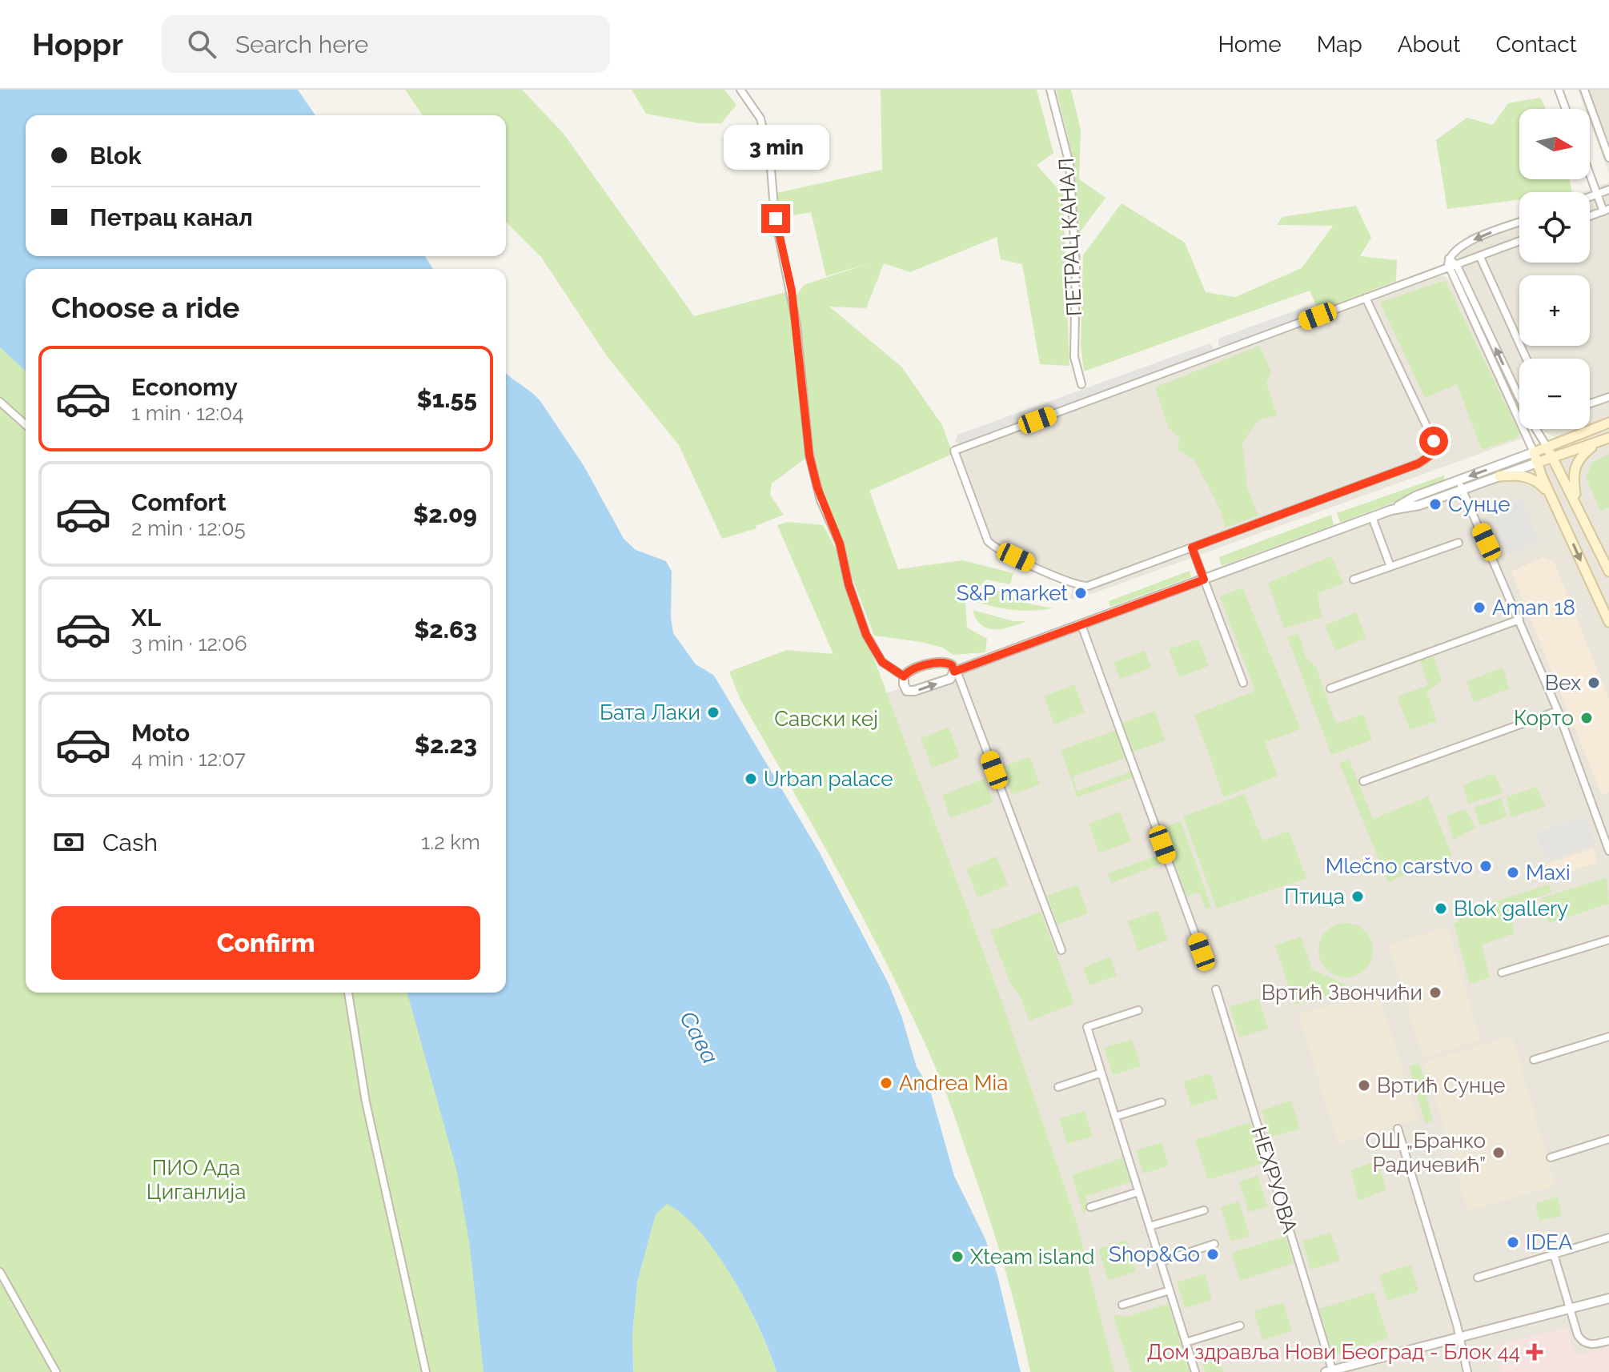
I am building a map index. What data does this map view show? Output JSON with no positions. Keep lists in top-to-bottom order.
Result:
{
  "streets": {
    "street": ["ПЕТРАЦ КАНАЛ", "НЕХРУОВА"]
  },
  "water": ["Сава"],
  "parks": ["Савски кеј", "ПИО Ада Циганлија"],
  "places": {
    "other": [
      "Сунце",
      "S&P market",
      "Aman 18",
      "Bex",
      "Бата Лаки",
      "Корто",
      "Urban palace",
      "Mlečno carstvo",
      "Maxi",
      "Птица",
      "Blok gallery",
      "Вртић Звончићи",
      "Andrea Mia",
      "Вртић Сунце",
      "ОШ „Бранко Радичевић”",
      "IDEA",
      "Shop&Go",
      "Xteam island"
    ],
    "health": ["Дом здравља Нови Београд - Блок 44"]
  },
  "north": "right",
  "page": {
    "header": "Hoppr",
    "search": "Search here",
    "nav": [
      "Home",
      "Map",
      "About",
      "Contact"
    ],
    "map_buttons": ["+", "−"],
    "banner": ["Blok", "Петрац канал"],
    "bubble": "3 min",
    "heading": "Choose a ride",
    "list": [
      {
        "name": "Economy",
        "note": "1 min · 12:04",
        "value": "$1.55"
      },
      {
        "name": "Comfort",
        "note": "2 min · 12:05",
        "value": "$2.09"
      },
      {
        "name": "XL",
        "note": "3 min · 12:06",
        "value": "$2.63"
      },
      {
        "name": "Moto",
        "note": "4 min · 12:07",
        "value": "$2.23"
      }
    ],
    "pay": ["Cash", "1.2 km"],
    "buttons": "Confirm"
  }
}
